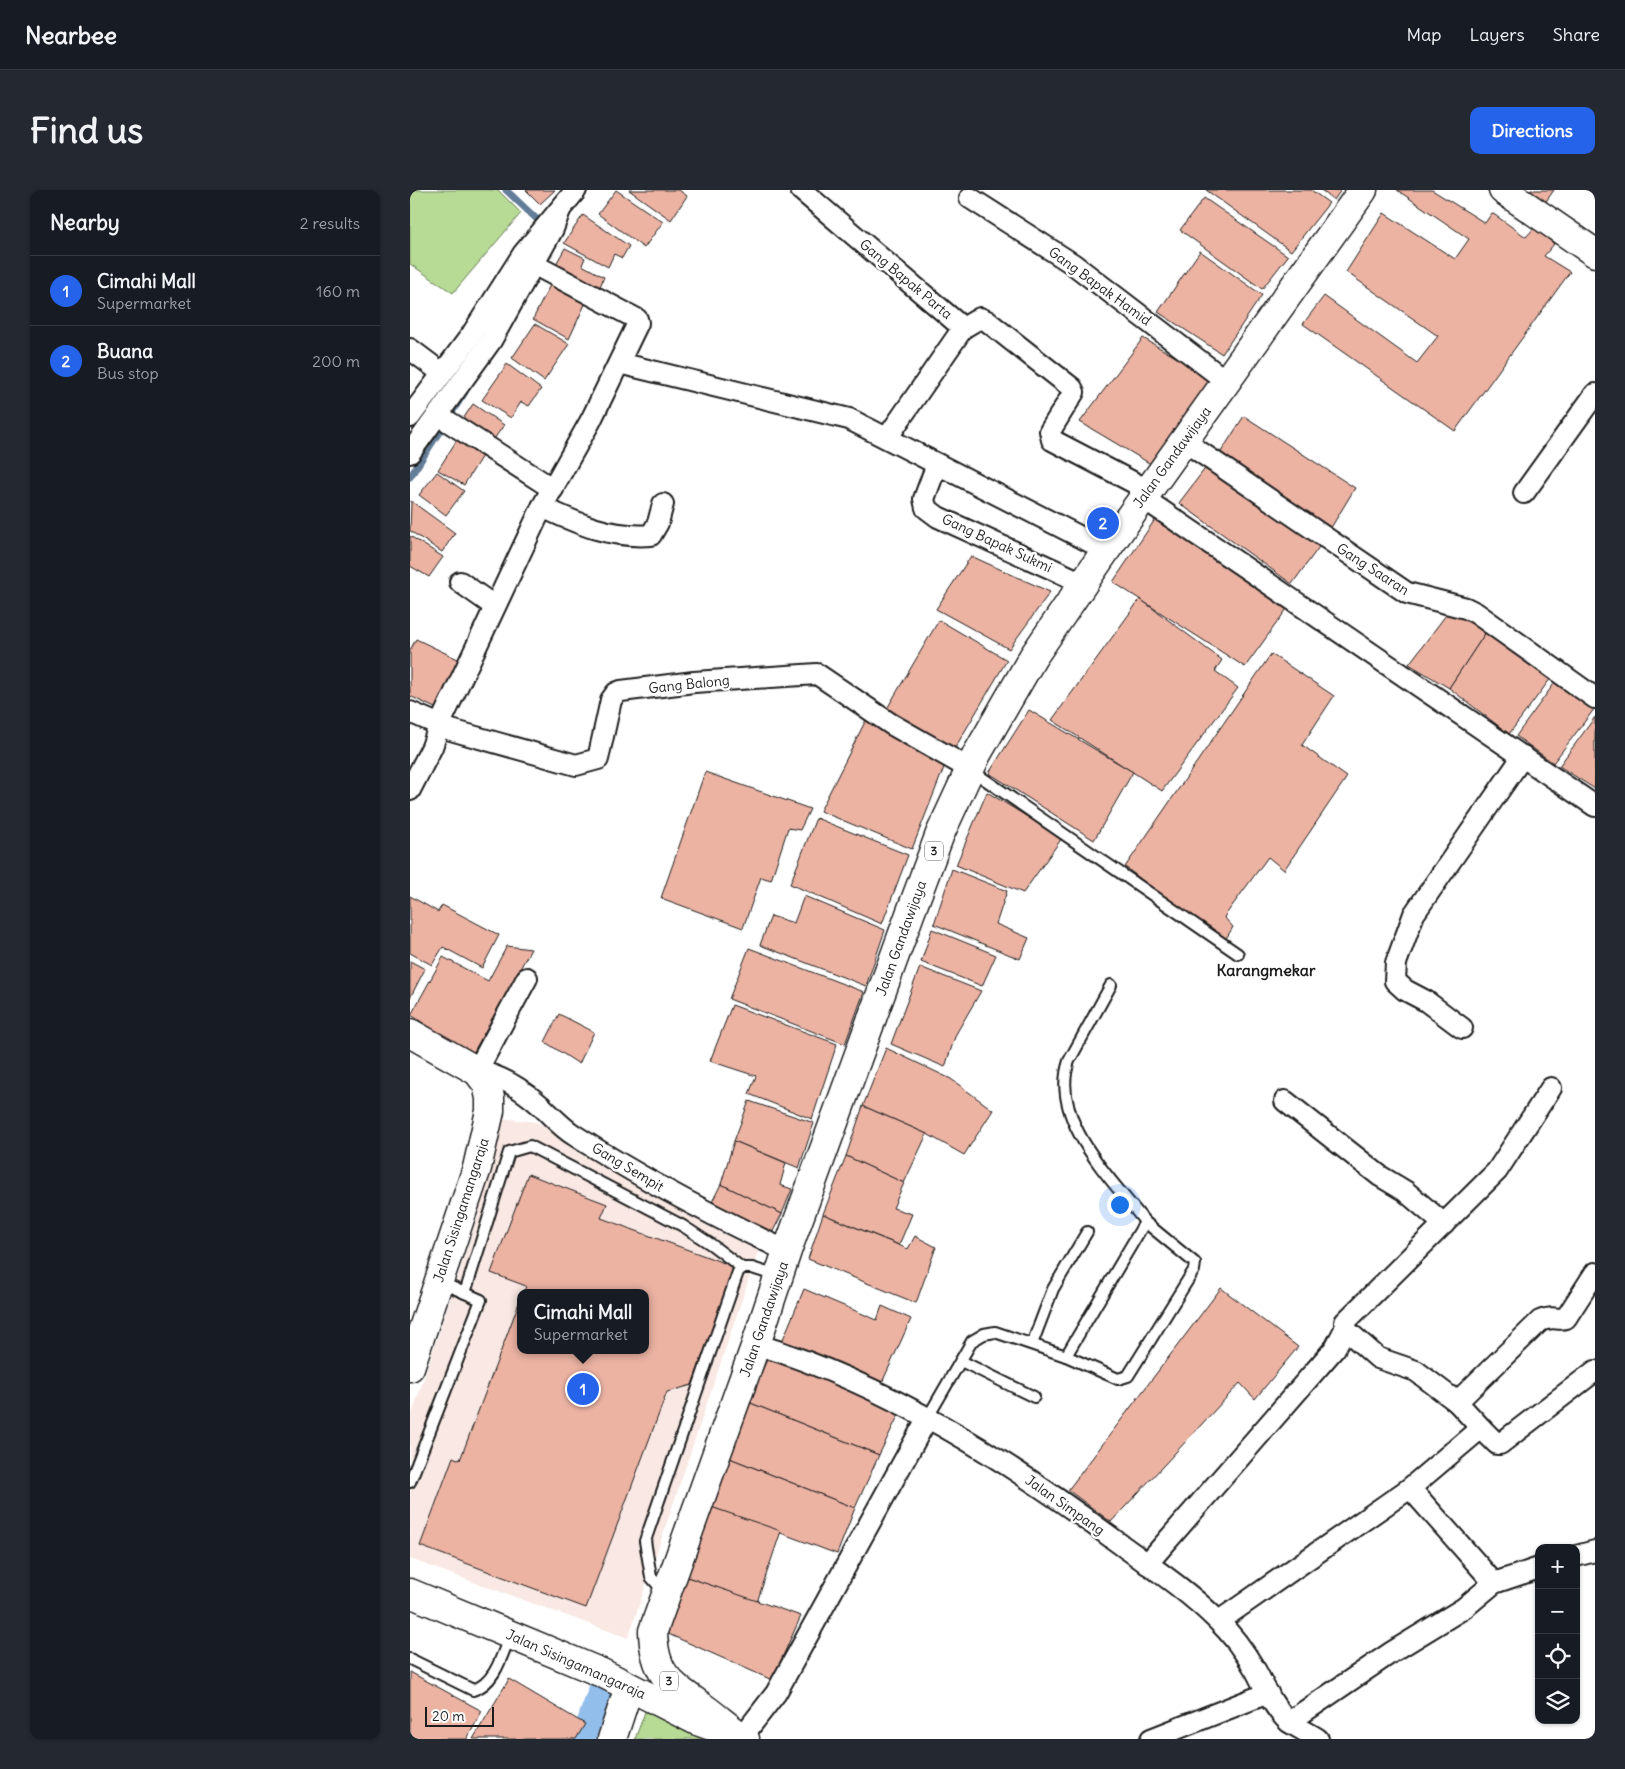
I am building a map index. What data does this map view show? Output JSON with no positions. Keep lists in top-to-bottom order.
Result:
{
  "streets": {
    "main road": ["Jalan Gandawijaya", "3", "Jalan Sisingamangaraja"],
    "street": [
      "Gang Bapak Parta",
      "Gang Bapak Hamid",
      "Gang Bapak Sukmi",
      "Gang Saaran",
      "Gang Balong",
      "Gang Sempit",
      "Jalan Simpang"
    ]
  },
  "crossings": [
    ["Gang Bapak Parta", "Jalan Gandawijaya"],
    ["Gang Bapak Hamid", "Jalan Gandawijaya"],
    ["Jalan Gandawijaya", "Gang Bapak Sukmi"],
    ["Jalan Gandawijaya", "Gang Saaran"],
    ["Jalan Gandawijaya", "Gang Balong"],
    ["Jalan Gandawijaya", "Gang Sempit"],
    ["Jalan Gandawijaya", "Jalan Sisingamangaraja"],
    ["Jalan Gandawijaya", "Jalan Simpang"],
    ["Gang Sempit", "Jalan Sisingamangaraja"]
  ],
  "districts": ["Karangmekar"],
  "scale_bar": "20 m",
  "page": {
    "header": "Nearbee",
    "nav": ["Map", "Layers", "Share"],
    "buttons": "Directions",
    "title": "Find us",
    "heading": ["Nearby", "2 results"],
    "list": [
      {
        "mark": "1",
        "name": "Cimahi Mall",
        "note": "Supermarket",
        "value": "160 m"
      },
      {
        "mark": "2",
        "name": "Buana",
        "note": "Bus stop",
        "value": "200 m"
      }
    ],
    "pins": ["2", "1"],
    "popup": ["Cimahi Mall", "Supermarket"],
    "map_buttons": ["+", "−"],
    "scale": "20 m"
  }
}
